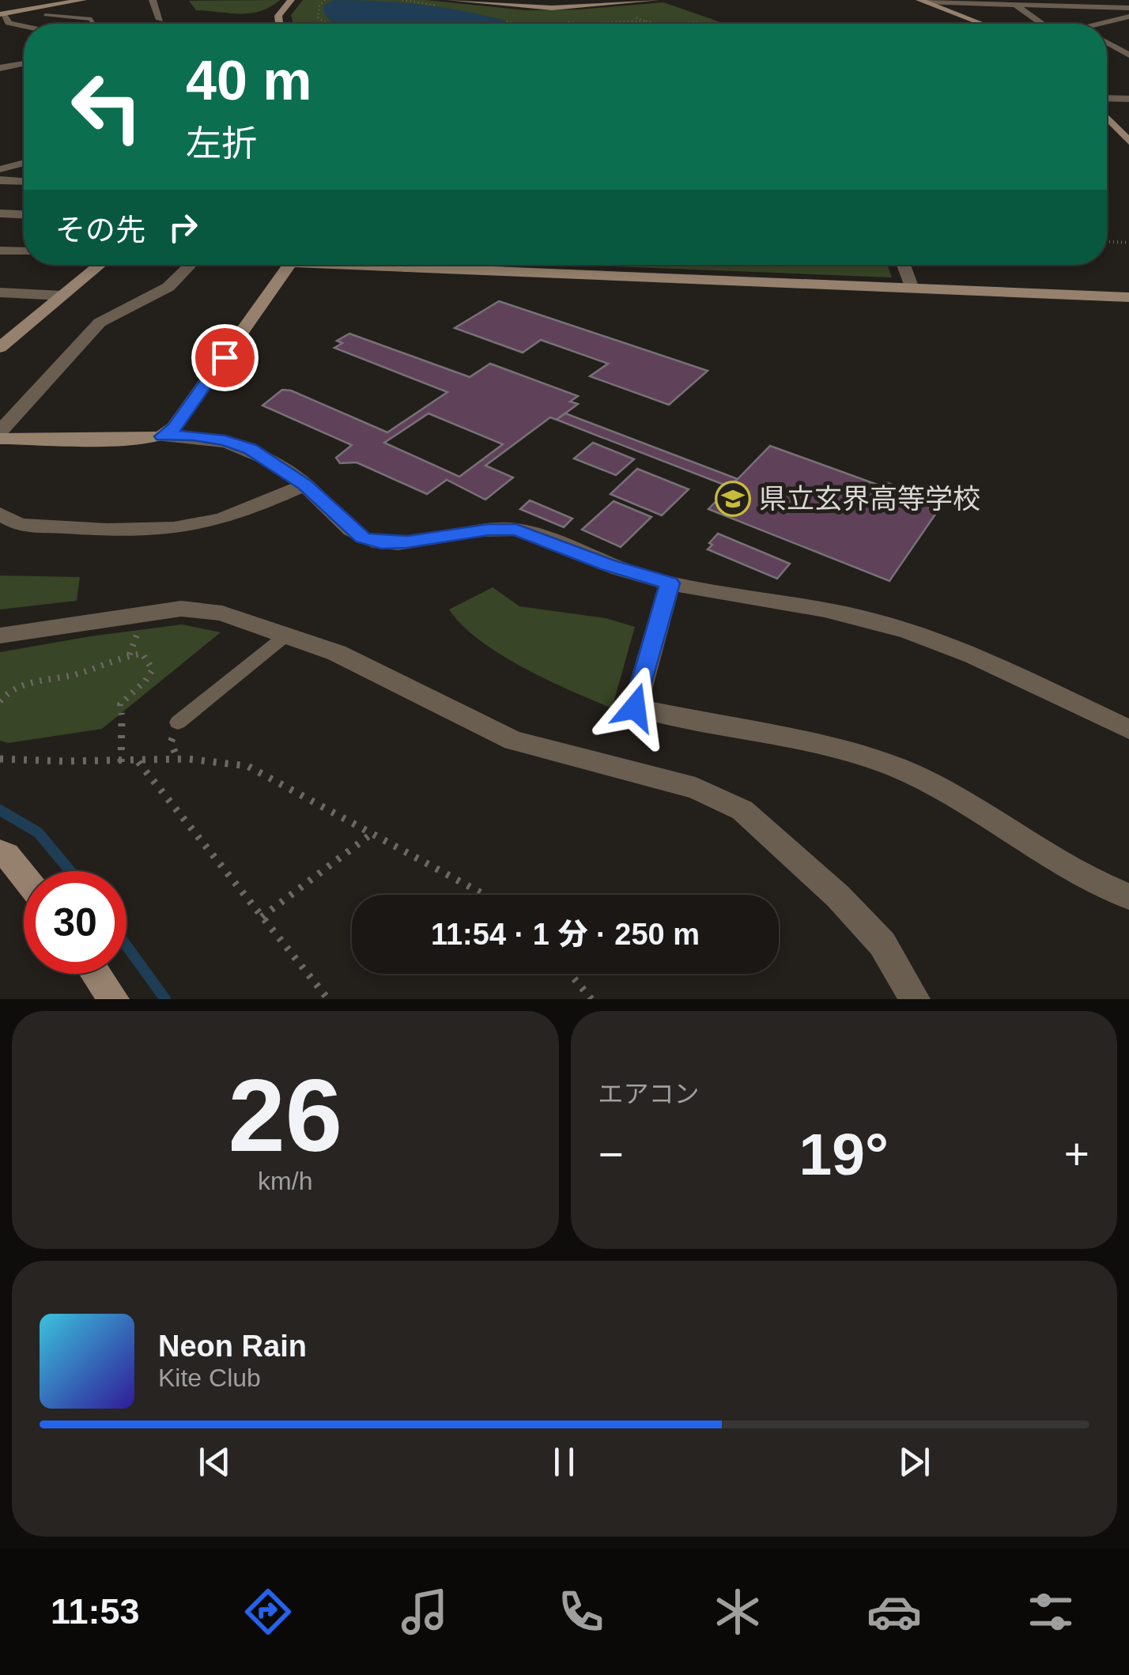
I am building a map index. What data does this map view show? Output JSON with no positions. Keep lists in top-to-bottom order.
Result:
{
  "places": {
    "school or university": ["県立玄界高等学校"]
  },
  "page": {
    "turn": ["40 m", "左折"],
    "then": "その先",
    "limit": "30",
    "trip": "11:54 · 1 分 · 250 m",
    "tile": [
      ["26", "km/h"],
      "エアコン"
    ],
    "heat": ["−", "19°", "+"],
    "song": ["Neon Rain", "Kite Club"],
    "tabs": "11:53"
  }
}
